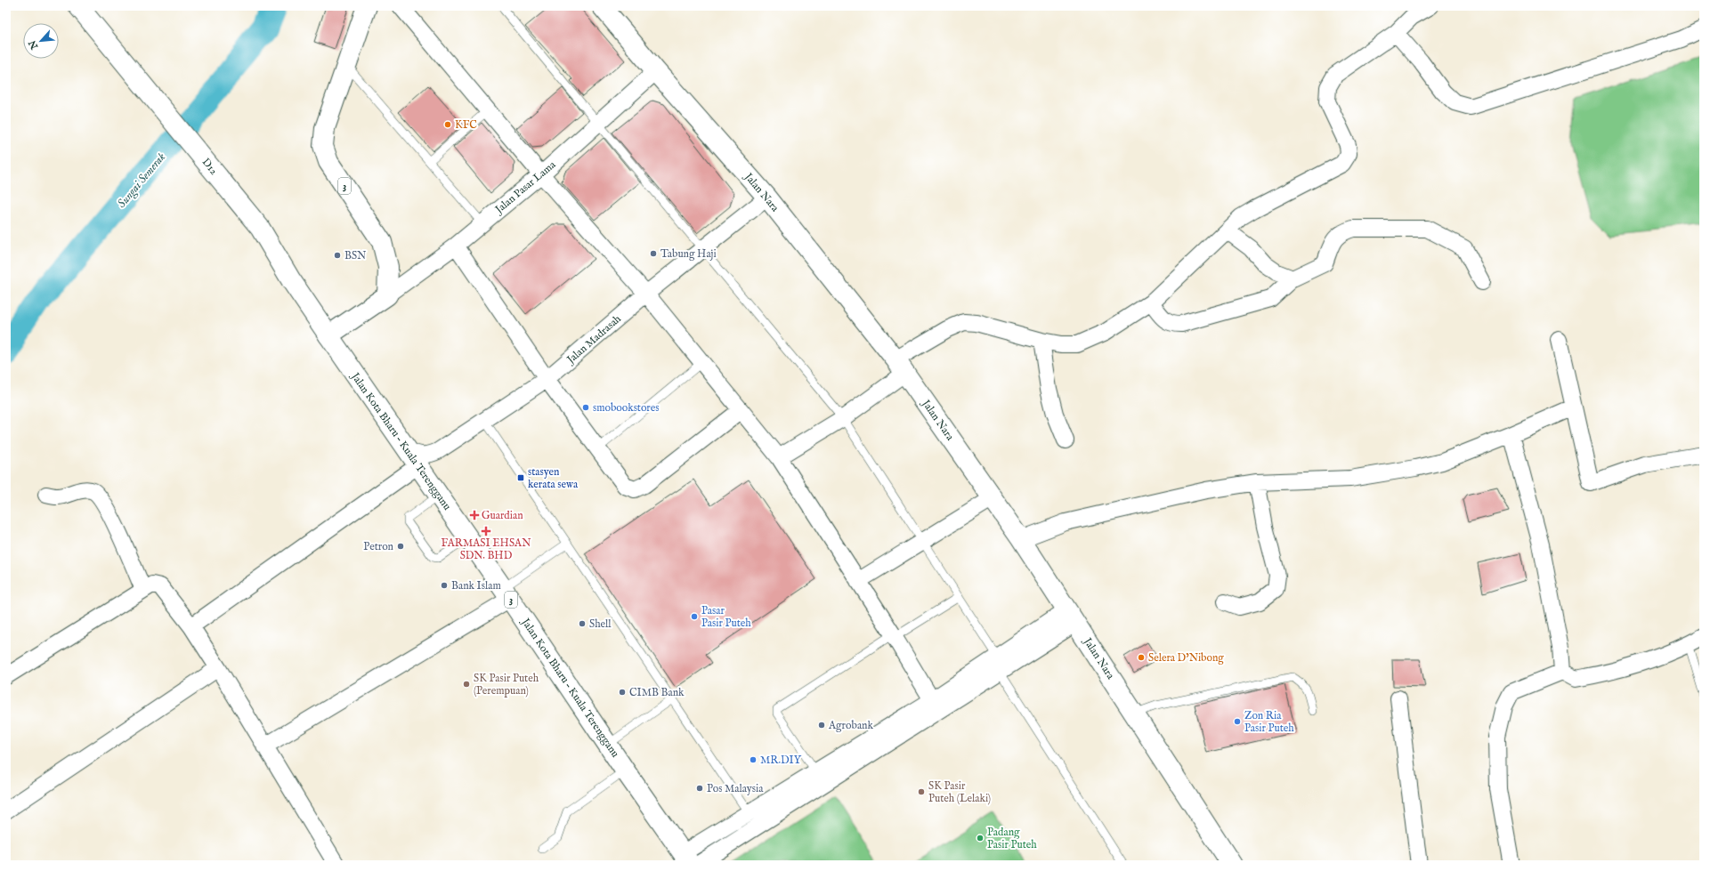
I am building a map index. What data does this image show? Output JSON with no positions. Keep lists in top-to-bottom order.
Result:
{
  "streets": {
    "main road": [
      "D12",
      "3",
      "Jalan Nara",
      "Jalan Kota Bharu – Kuala Terengganu"
    ],
    "street": ["Jalan Pasar Lama", "Jalan Madrasah"]
  },
  "crossings": [
    ["D12", "Jalan Kota Bharu – Kuala Terengganu"],
    ["3", "Jalan Pasar Lama"],
    ["Jalan Pasar Lama", "Jalan Nara"],
    ["Jalan Nara", "Jalan Madrasah"],
    ["Jalan Madrasah", "Jalan Kota Bharu – Kuala Terengganu"]
  ],
  "water": ["Sungai Semerak"],
  "places": {
    "other": [
      "KFC",
      "Tabung Haji",
      "BSN",
      "smobookstores",
      "Petron",
      "Bank Islam",
      "Pasar Pasir Puteh",
      "Shell",
      "Selera D’Nibong",
      "SK Pasir Puteh (Perempuan)",
      "CIMB Bank",
      "Zon Ria Pasir Puteh",
      "Agrobank",
      "MR.DIY",
      "Pos Malaysia",
      "SK Pasir Puteh (Lelaki)",
      "Padang Pasir Puteh"
    ],
    "transit": ["stasyen kerata sewa"],
    "health": ["Guardian", "FARMASI EHSAN SDN. BHD"]
  },
  "north": "bottom left"
}
